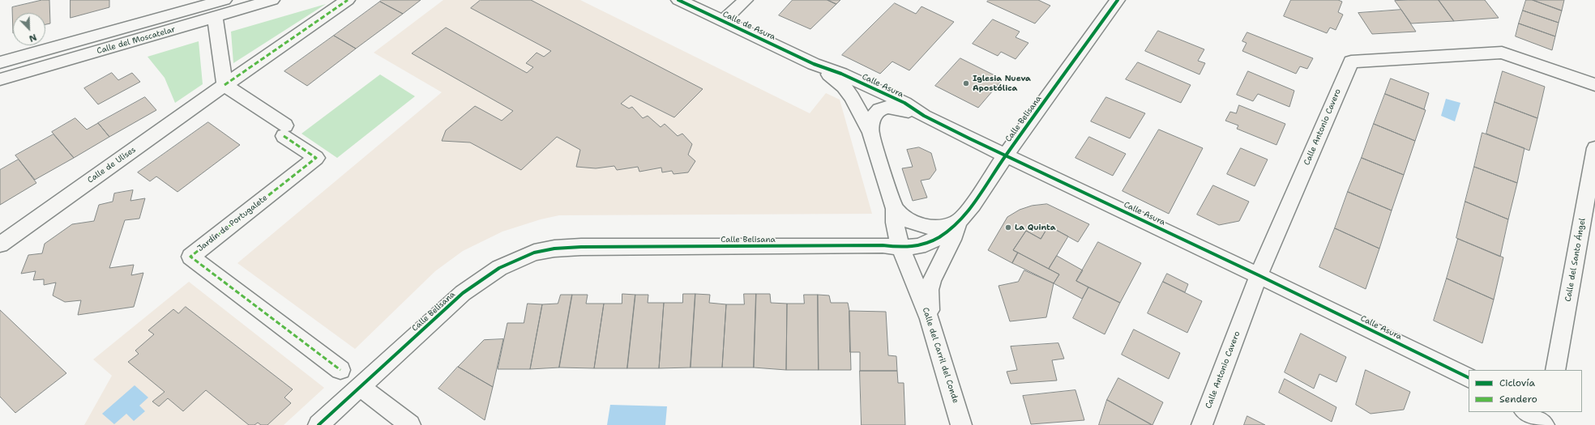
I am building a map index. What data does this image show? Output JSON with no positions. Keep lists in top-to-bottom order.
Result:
{
  "streets": {
    "street": [
      "Calle de Asura",
      "Calle del Moscatelar",
      "Calle Asura",
      "Calle Belisana",
      "Calle Antonio Cavero",
      "Calle de Ulises",
      "Jardín de Portugalete",
      "Calle del Santo Ángel",
      "Calle del Carril del Conde"
    ]
  },
  "crossings": [
    ["Calle de Asura", "Calle Asura"],
    ["Calle de Asura", "Calle del Carril del Conde"],
    ["Calle Asura", "Calle Belisana"],
    ["Calle Asura", "Calle Antonio Cavero"],
    ["Calle Asura", "Calle del Carril del Conde"],
    ["Calle Belisana", "Calle del Carril del Conde"],
    ["Calle de Ulises", "Jardín de Portugalete"]
  ],
  "places": ["Iglesia Nueva Apostólica", "La Quinta"],
  "legend": ["Ciclovía", "Sendero"],
  "north": "bottom right"
}
